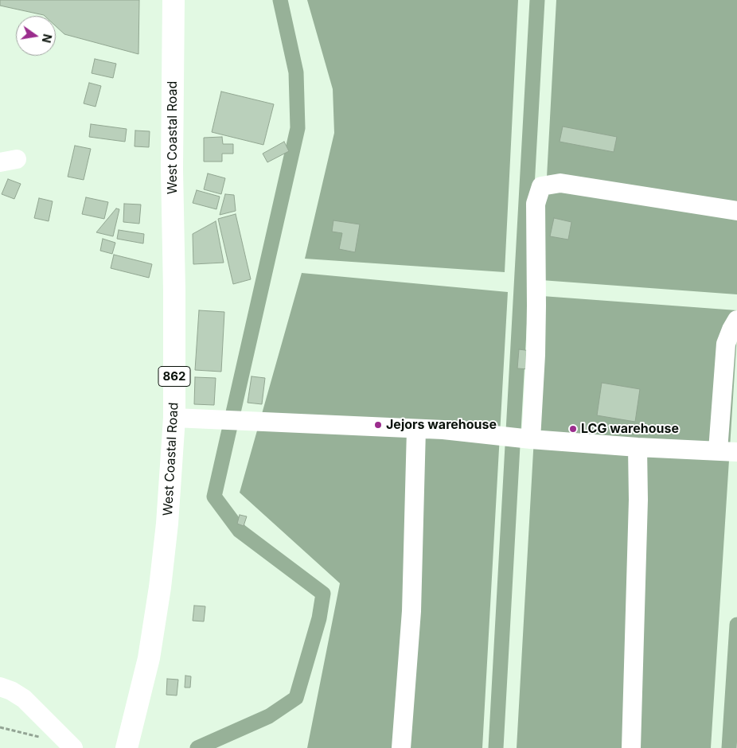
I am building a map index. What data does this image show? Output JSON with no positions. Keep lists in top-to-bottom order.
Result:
{
  "streets": {
    "main road": ["West Coastal Road", "862"]
  },
  "places": ["Jejors warehouse", "LCG warehouse"],
  "north": "right"
}
